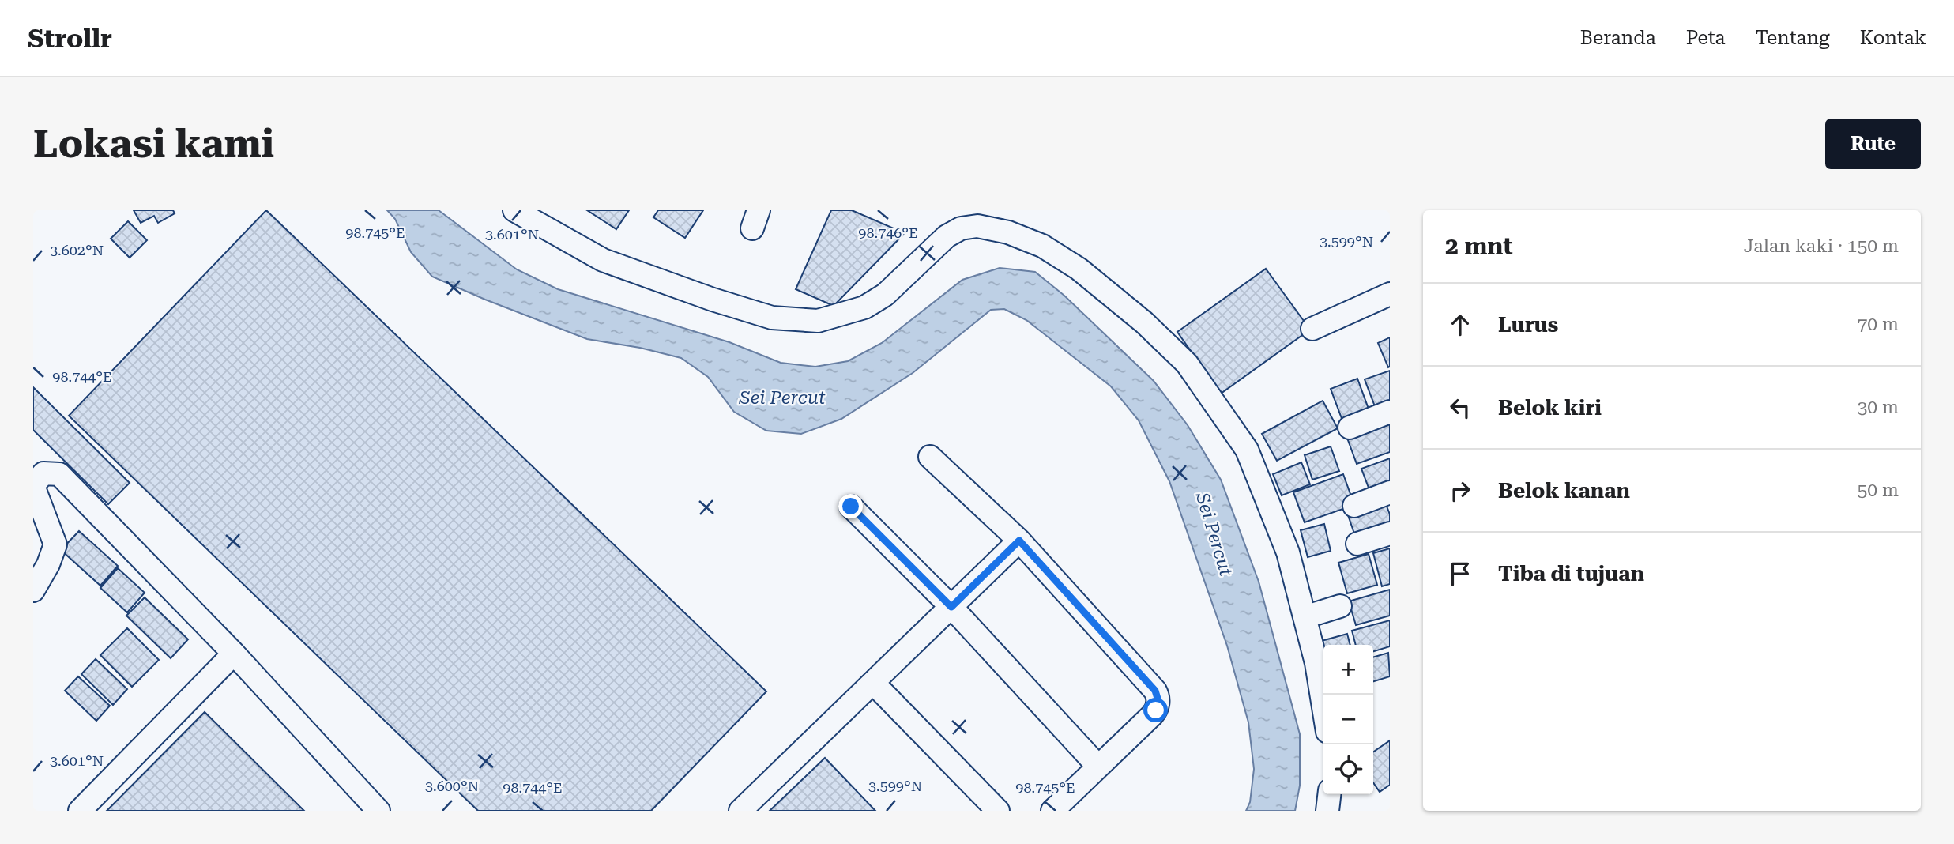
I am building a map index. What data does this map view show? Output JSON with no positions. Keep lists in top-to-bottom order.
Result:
{
  "water": ["Sei Percut"],
  "page": {
    "header": "Strollr",
    "nav": [
      "Beranda",
      "Peta",
      "Tentang",
      "Kontak"
    ],
    "buttons": "Rute",
    "title": "Lokasi kami",
    "heading": ["2 mnt", "Jalan kaki · 150 m"],
    "list": [
      ["Lurus", "70 m"],
      ["Belok kiri", "30 m"],
      ["Belok kanan", "50 m"],
      "Tiba di tujuan"
    ],
    "map_buttons": ["+", "−"]
  },
  "coordinates": [
    "98.746°E",
    "98.745°E",
    "3.601°N",
    "3.599°N",
    "3.602°N",
    "98.744°E",
    "3.600°N"
  ]
}
